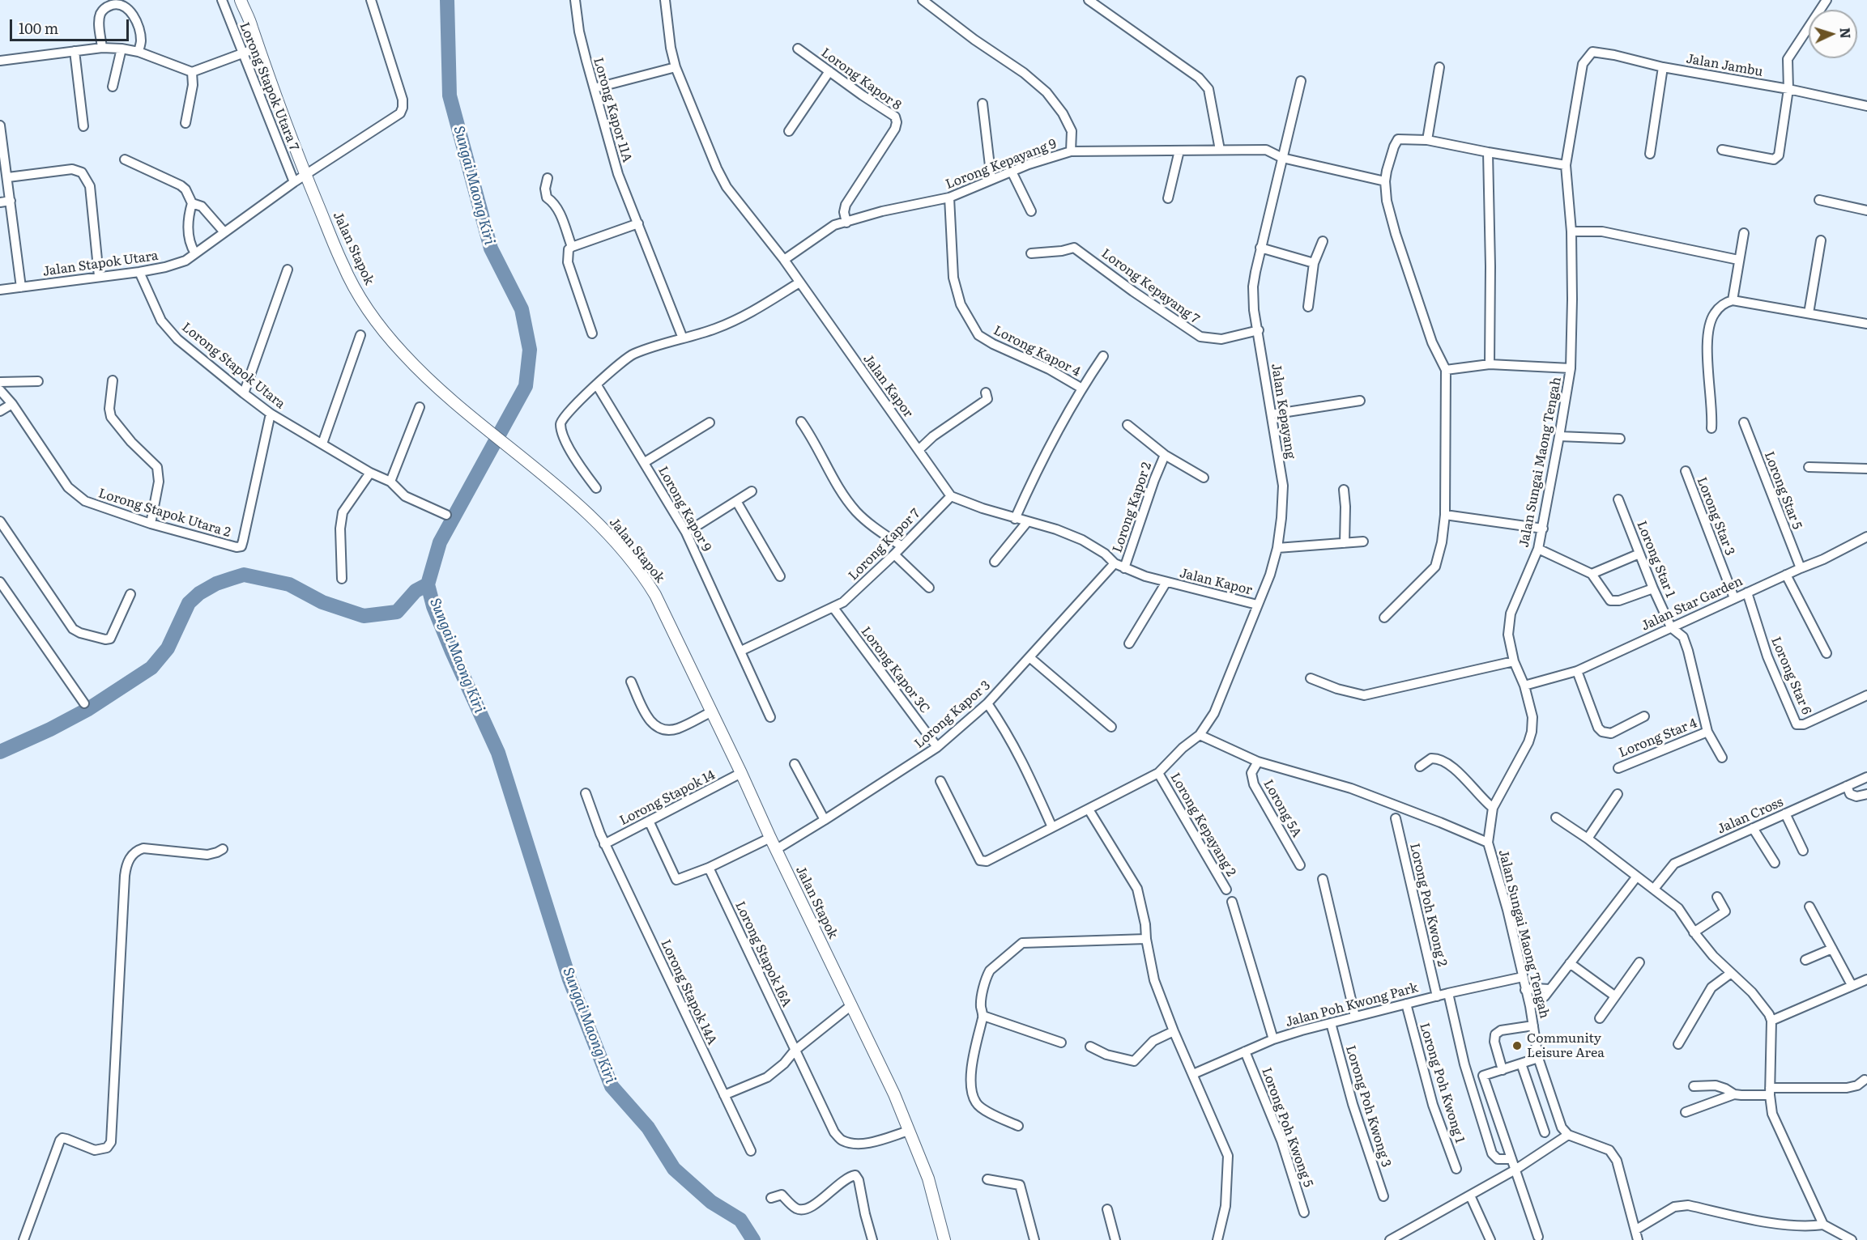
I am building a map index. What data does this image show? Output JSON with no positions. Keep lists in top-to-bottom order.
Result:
{
  "streets": {
    "main road": ["Jalan Stapok"],
    "street": [
      "Jalan Jambu",
      "Lorong Kapor 8",
      "Lorong Stapok Utara 7",
      "Lorong Kapor 11A",
      "Lorong Kepayang 9",
      "Jalan Stapok Utara",
      "Lorong Kepayang 7",
      "Lorong Kapor 4",
      "Lorong Stapok Utara",
      "Jalan Kapor",
      "Jalan Kepayang",
      "Jalan Sungai Maong Tengah",
      "Lorong Star 5",
      "Lorong Kapor 2",
      "Lorong Kapor 9",
      "Lorong Stapok Utara 2",
      "Lorong Star 3",
      "Lorong Kapor 7",
      "Lorong Star 1",
      "Jalan Star Garden",
      "Lorong Kapor 3C",
      "Lorong Star 6",
      "Lorong Kapor 3",
      "Lorong Star 4",
      "Lorong Stapok 14",
      "Lorong 5A",
      "Jalan Cross",
      "Lorong Kepayang 2",
      "Lorong Poh Kwong 2",
      "Lorong Stapok 16A",
      "Lorong Stapok 14A",
      "Jalan Poh Kwong Park",
      "Lorong Poh Kwong 1",
      "Lorong Poh Kwong 3",
      "Lorong Poh Kwong 5"
    ]
  },
  "crossings": [
    ["Jalan Jambu", "Jalan Sungai Maong Tengah"],
    ["Lorong Kapor 8", "Lorong Kepayang 9"],
    ["Lorong Stapok Utara 7", "Jalan Stapok Utara"],
    ["Lorong Kepayang 9", "Lorong Kapor 4"],
    ["Lorong Kepayang 9", "Jalan Kepayang"],
    ["Jalan Stapok", "Jalan Stapok Utara"],
    ["Jalan Stapok", "Lorong Kapor 3"],
    ["Jalan Stapok", "Lorong Stapok 14"],
    ["Jalan Stapok", "Lorong Stapok 16A"],
    ["Jalan Stapok Utara", "Lorong Stapok Utara"],
    ["Lorong Kepayang 7", "Jalan Kepayang"],
    ["Lorong Kapor 4", "Jalan Kapor"],
    ["Lorong Stapok Utara", "Lorong Stapok Utara 2"],
    ["Jalan Kapor", "Jalan Kepayang"],
    ["Jalan Kapor", "Lorong Kapor 2"],
    ["Jalan Kapor", "Lorong Kapor 7"],
    ["Jalan Kapor", "Lorong Kapor 3"],
    ["Jalan Kepayang", "Lorong Kepayang 2"],
    ["Jalan Sungai Maong Tengah", "Jalan Star Garden"],
    ["Jalan Sungai Maong Tengah", "Jalan Poh Kwong Park"],
    ["Lorong Star 5", "Jalan Star Garden"],
    ["Lorong Kapor 9", "Lorong Kapor 7"],
    ["Lorong Star 3", "Jalan Star Garden"],
    ["Lorong Kapor 7", "Lorong Kapor 3C"],
    ["Lorong Star 1", "Jalan Star Garden"],
    ["Lorong Star 1", "Lorong Star 4"],
    ["Jalan Star Garden", "Lorong Star 6"],
    ["Jalan Star Garden", "Lorong Star 4"],
    ["Lorong Kapor 3C", "Lorong Kapor 3"],
    ["Lorong Stapok 14", "Lorong Stapok 14A"],
    ["Lorong Poh Kwong 2", "Jalan Poh Kwong Park"],
    ["Jalan Poh Kwong Park", "Lorong Poh Kwong 1"],
    ["Jalan Poh Kwong Park", "Lorong Poh Kwong 3"],
    ["Jalan Poh Kwong Park", "Lorong Poh Kwong 5"]
  ],
  "water": ["Sungai Maong Kiri"],
  "places": ["Community Leisure Area"],
  "scale_bar": "100 m",
  "north": "right"
}
